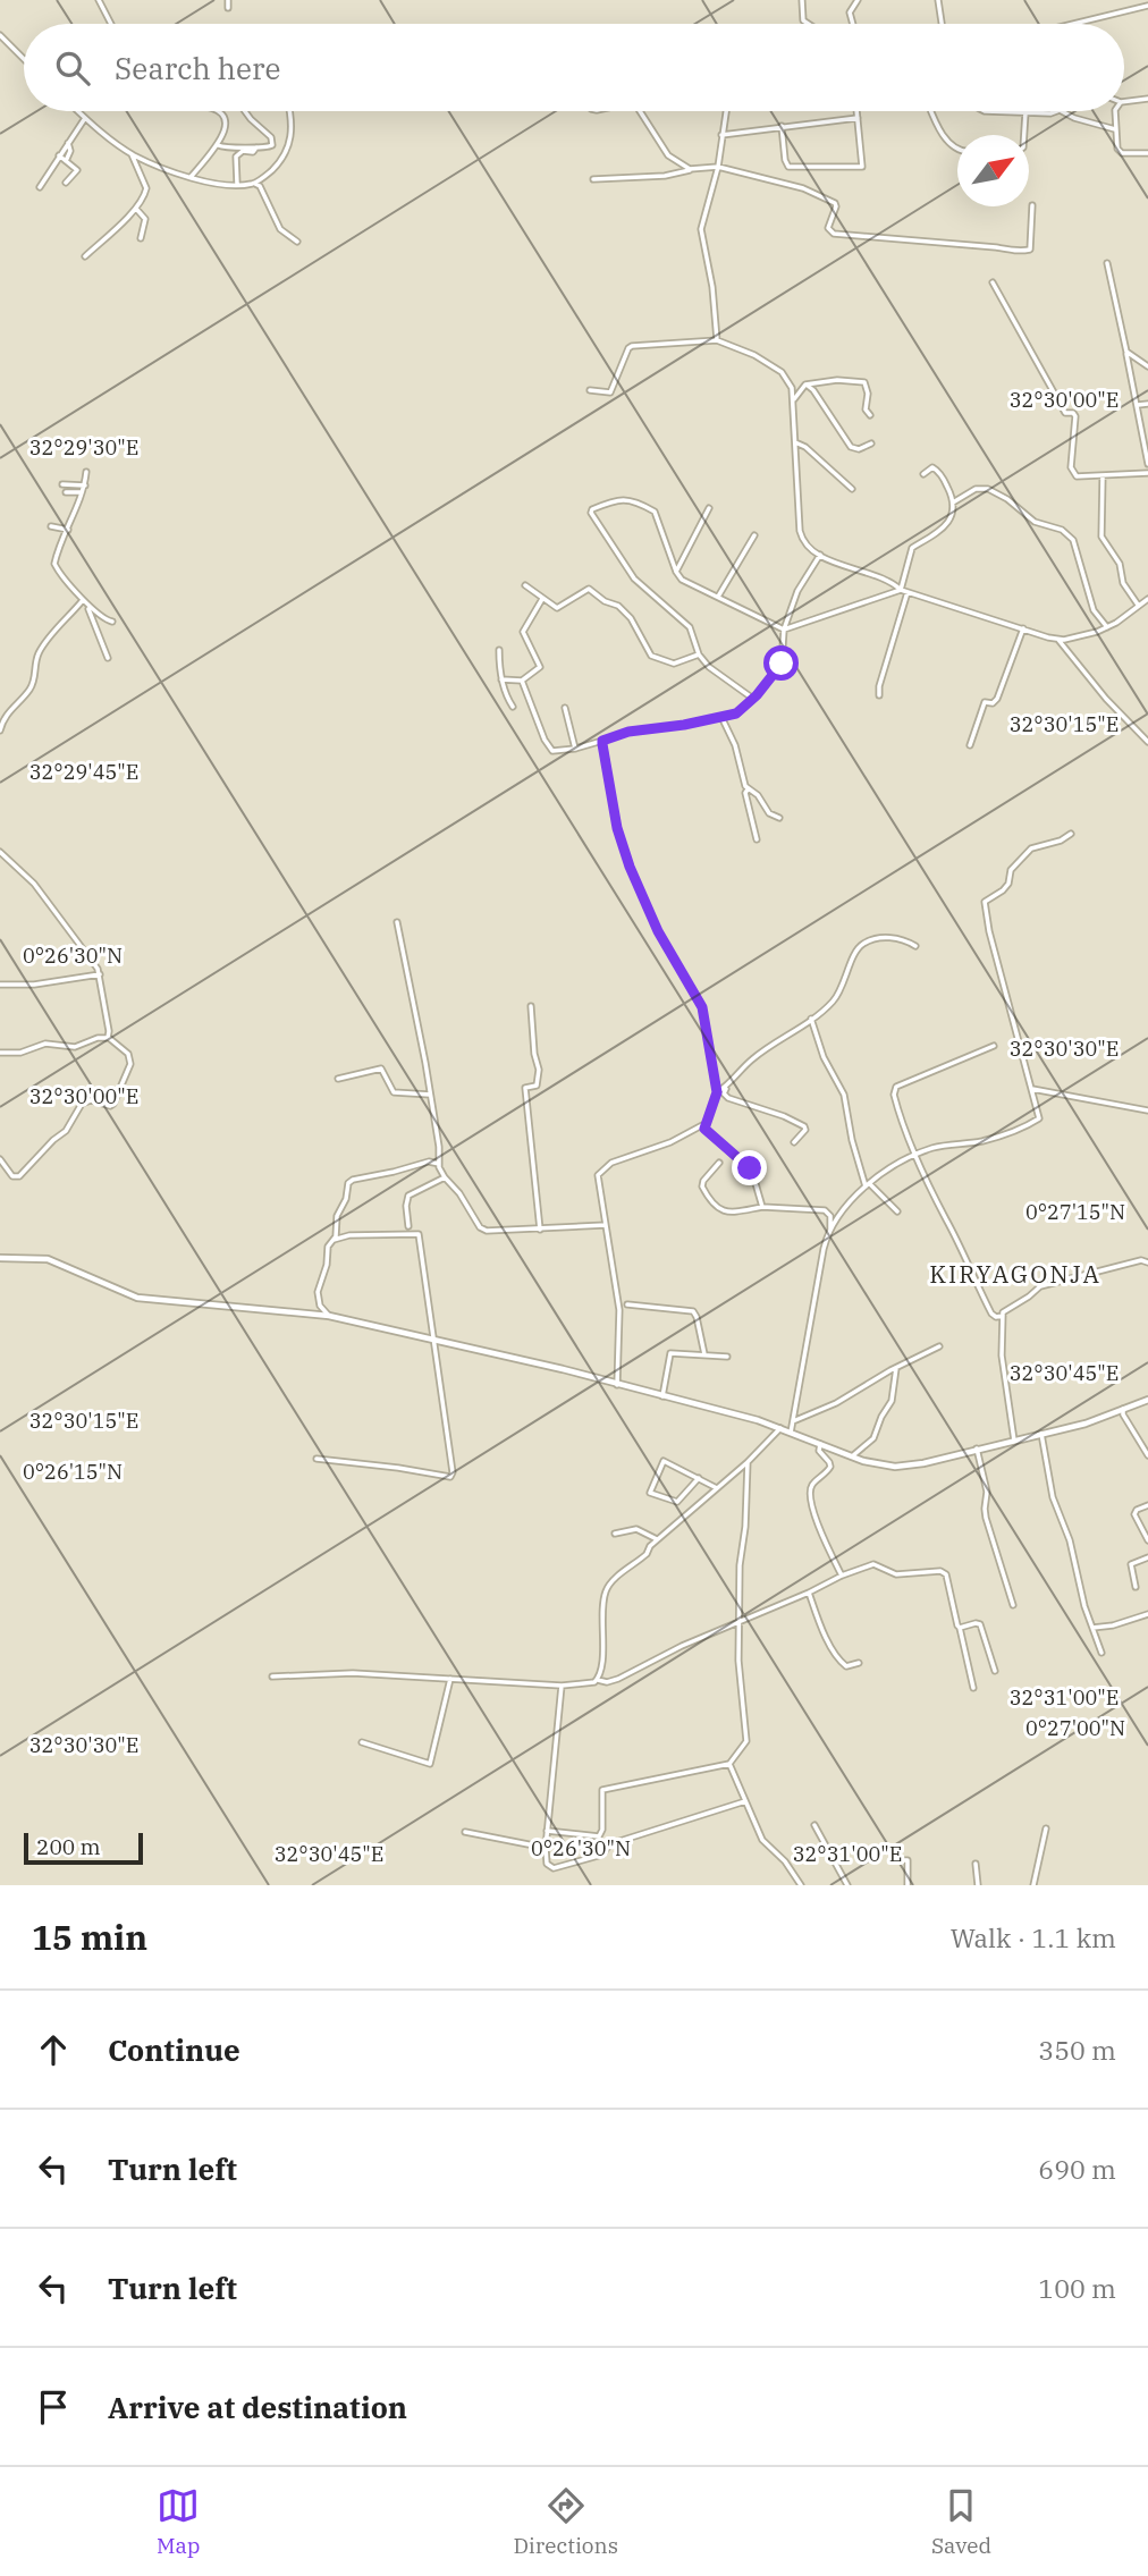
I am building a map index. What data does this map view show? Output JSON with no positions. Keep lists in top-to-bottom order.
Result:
{
  "districts": ["KIRYAGONJA"],
  "scale_bar": "200 m",
  "north": "top right",
  "page": {
    "search": "Search here",
    "scale": "200 m",
    "heading": ["15 min", "Walk · 1.1 km"],
    "list": [
      ["Continue", "350 m"],
      ["Turn left", "690 m"],
      ["Turn left", "100 m"],
      "Arrive at destination"
    ],
    "nav": ["Map", "Directions", "Saved"]
  },
  "coordinates": [
    "32°30'00\"E",
    "32°29'30\"E",
    "32°30'15\"E",
    "32°29'45\"E",
    "0°26'30\"N",
    "32°30'30\"E",
    "0°27'15\"N",
    "32°30'45\"E",
    "0°26'15\"N",
    "32°31'00\"E",
    "0°27'00\"N"
  ]
}
